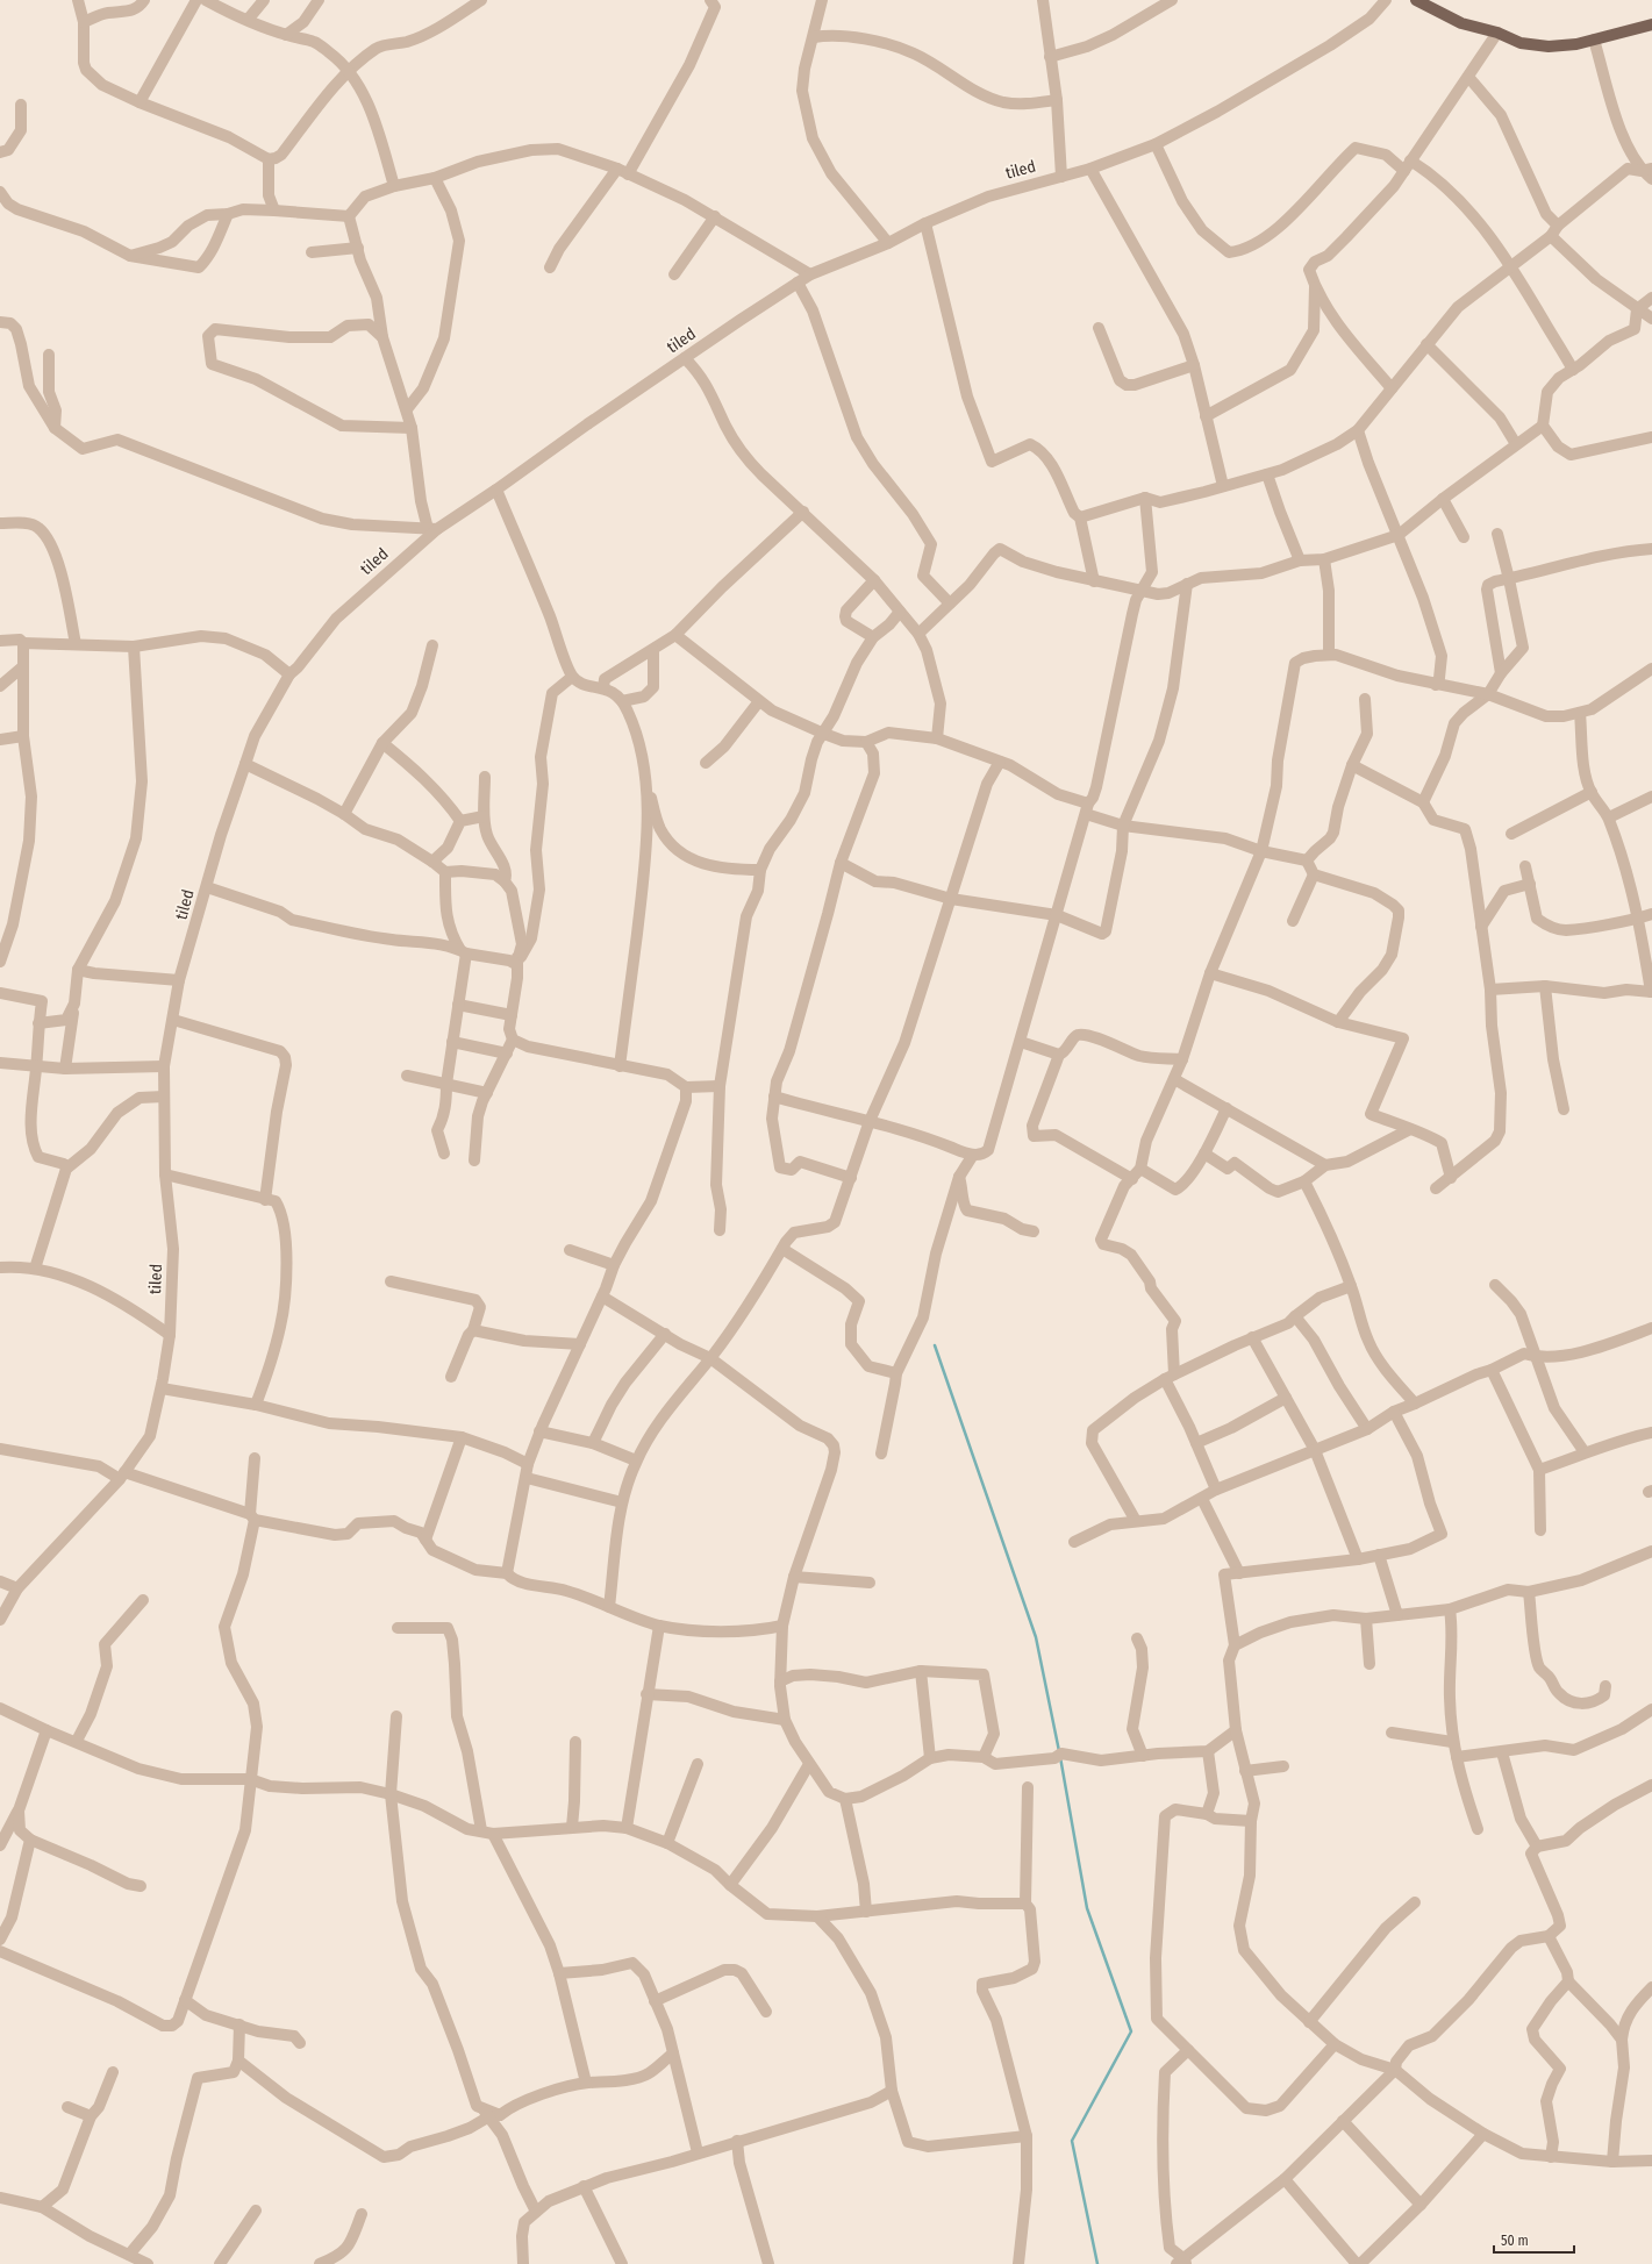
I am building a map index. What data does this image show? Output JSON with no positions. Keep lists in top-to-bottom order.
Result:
{
  "streets": {
    "street": ["tiled"]
  },
  "scale_bar": "50 m"
}
